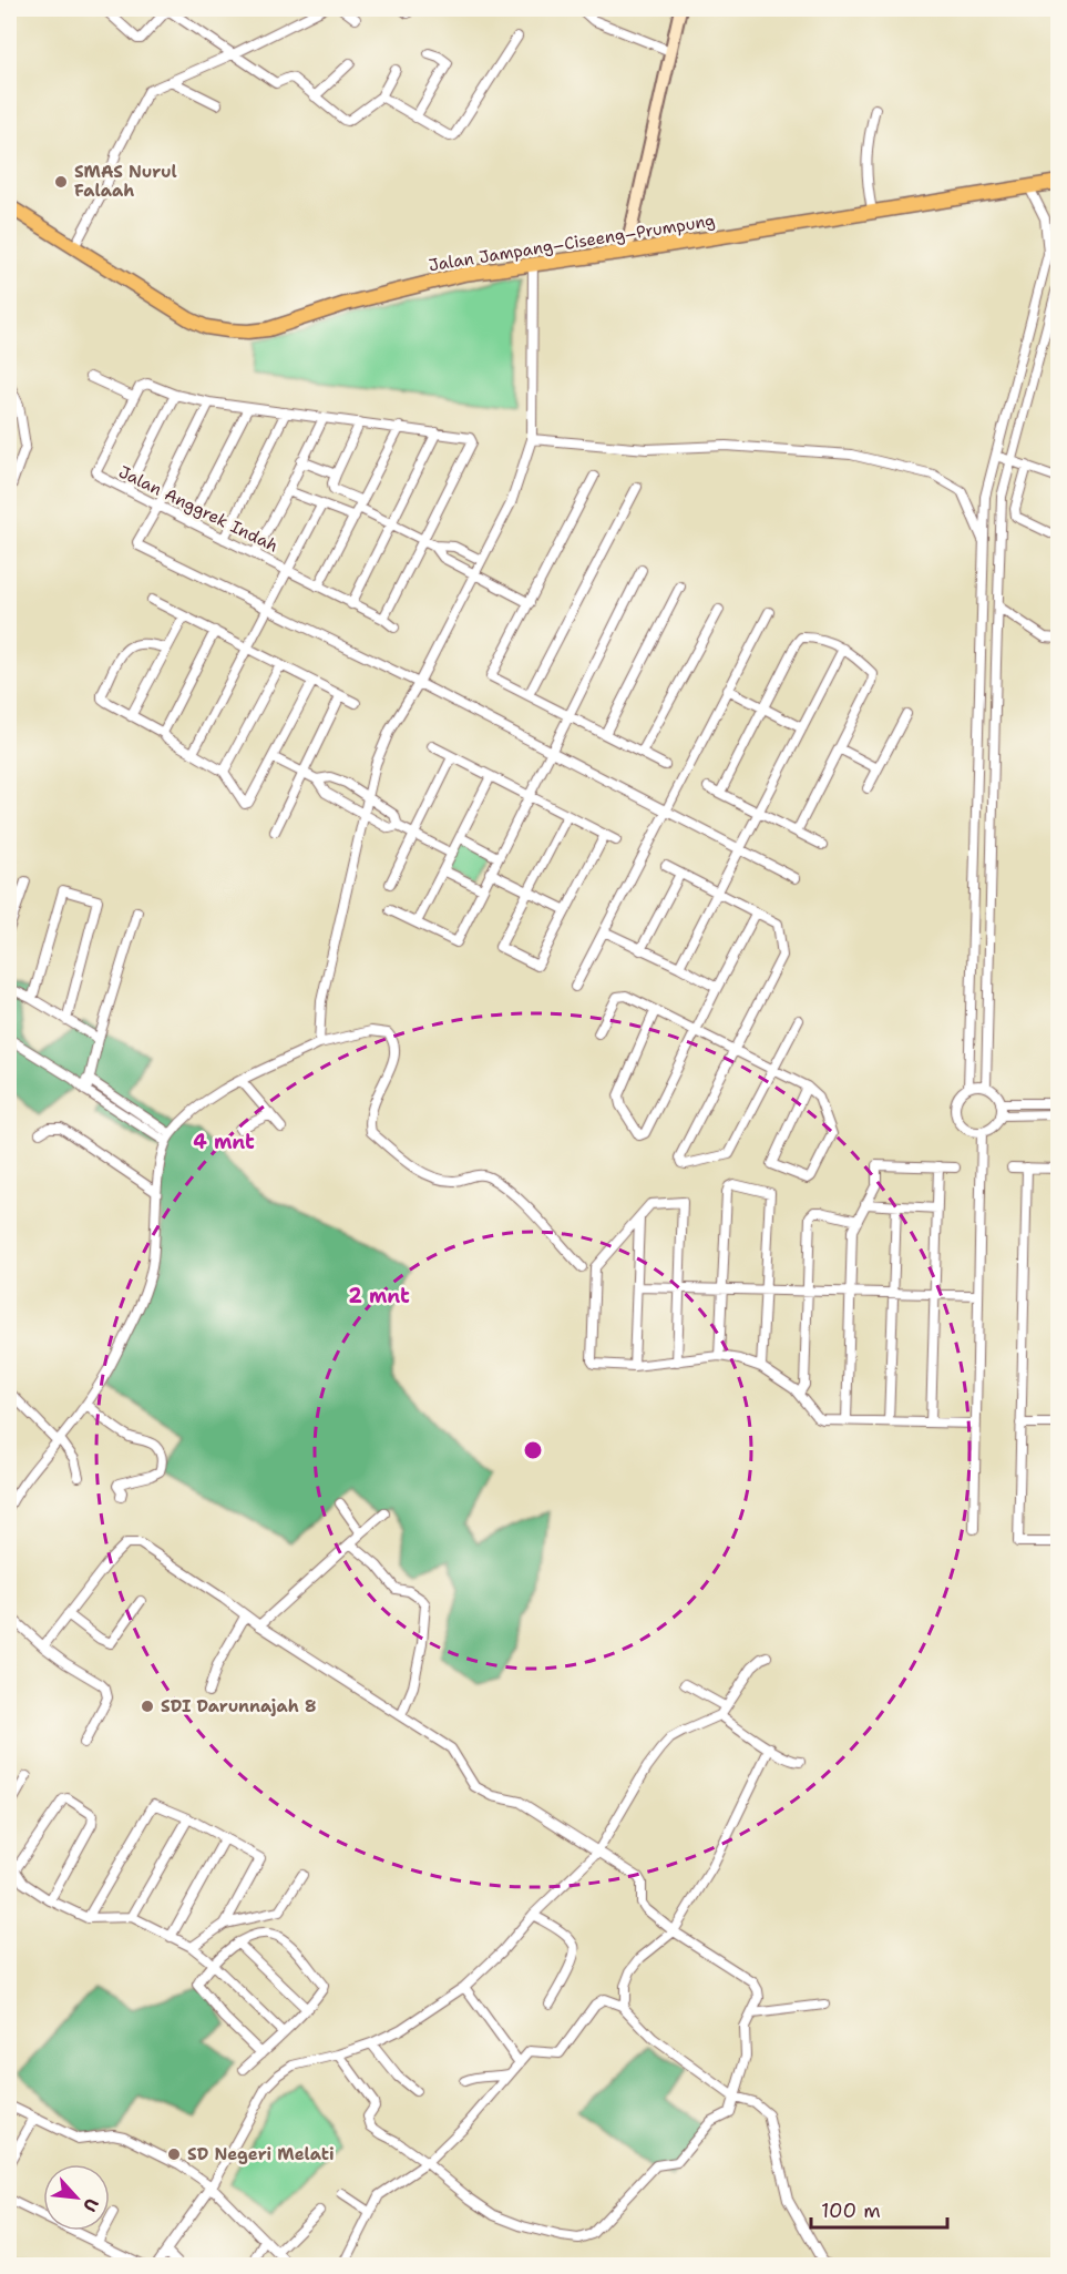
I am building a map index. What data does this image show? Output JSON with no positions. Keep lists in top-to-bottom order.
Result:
{
  "streets": {
    "main road": ["Jalan Jampang–Ciseeng–Prumpung"],
    "street": ["Jalan Anggrek Indah"]
  },
  "places": ["SMAS Nurul Falaah", "SDI Darunnajah 8", "SD Negeri Melati"],
  "scale_bar": "100 m",
  "north": "bottom right",
  "rings": ["4 mnt", "2 mnt"]
}
